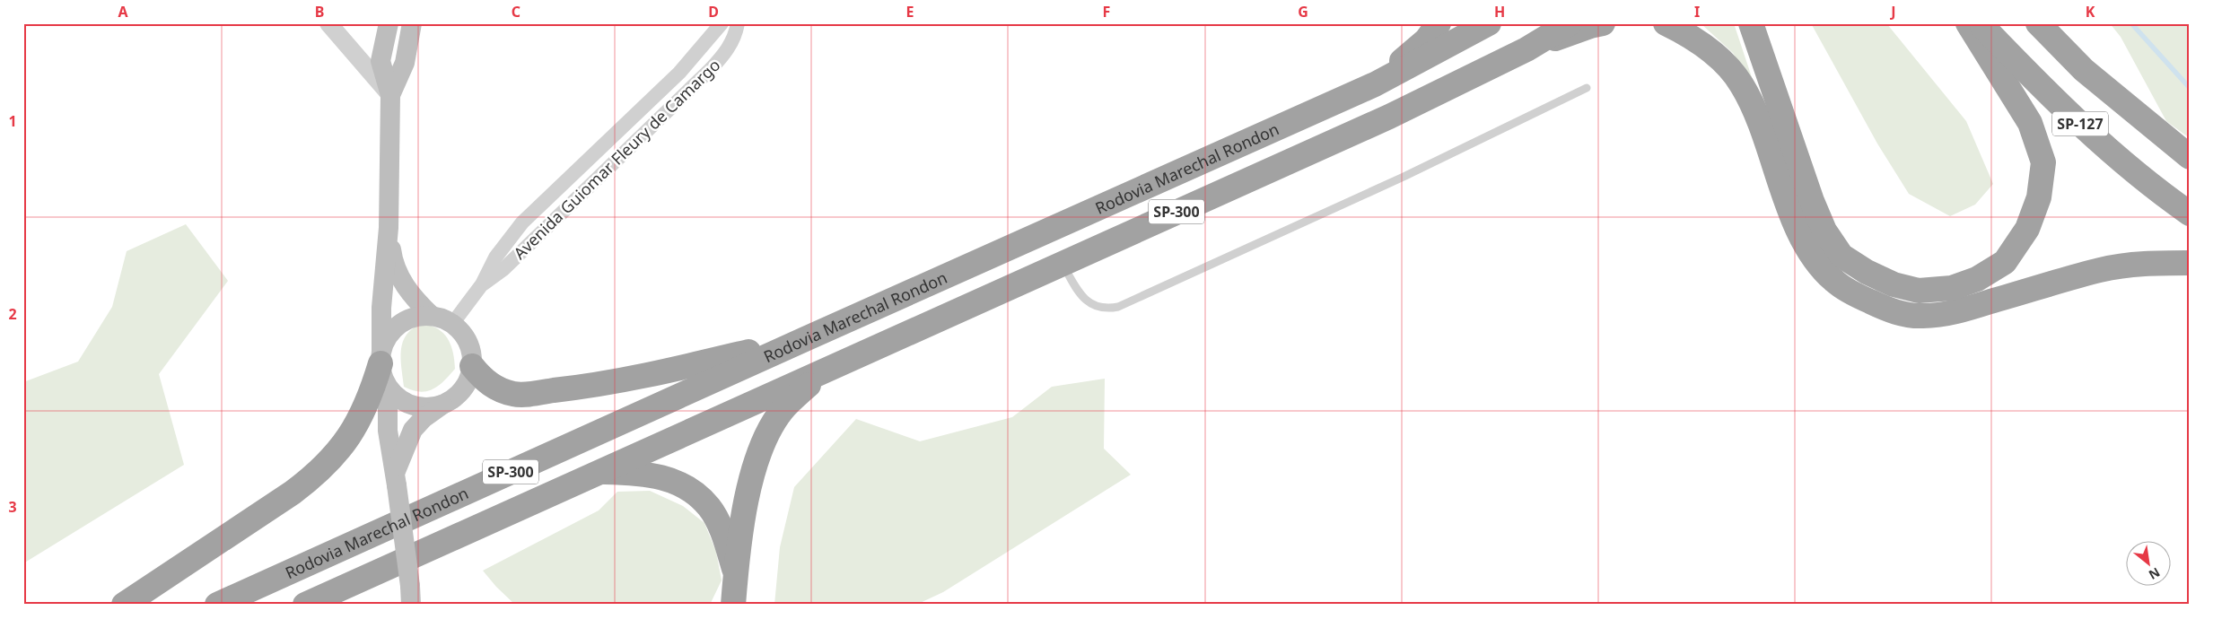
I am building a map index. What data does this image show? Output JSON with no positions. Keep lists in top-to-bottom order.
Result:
{
  "streets": {
    "highway": ["SP-127", "Rodovia Marechal Rondon", "SP-300"],
    "street": ["Avenida Guiomar Fleury de Camargo"]
  },
  "north": "bottom right",
  "grid": {
    "columns": [
      "A",
      "B",
      "C",
      "D",
      "E",
      "F",
      "G",
      "H",
      "I",
      "J",
      "K"
    ],
    "rows": ["1", "2", "3"]
  }
}
